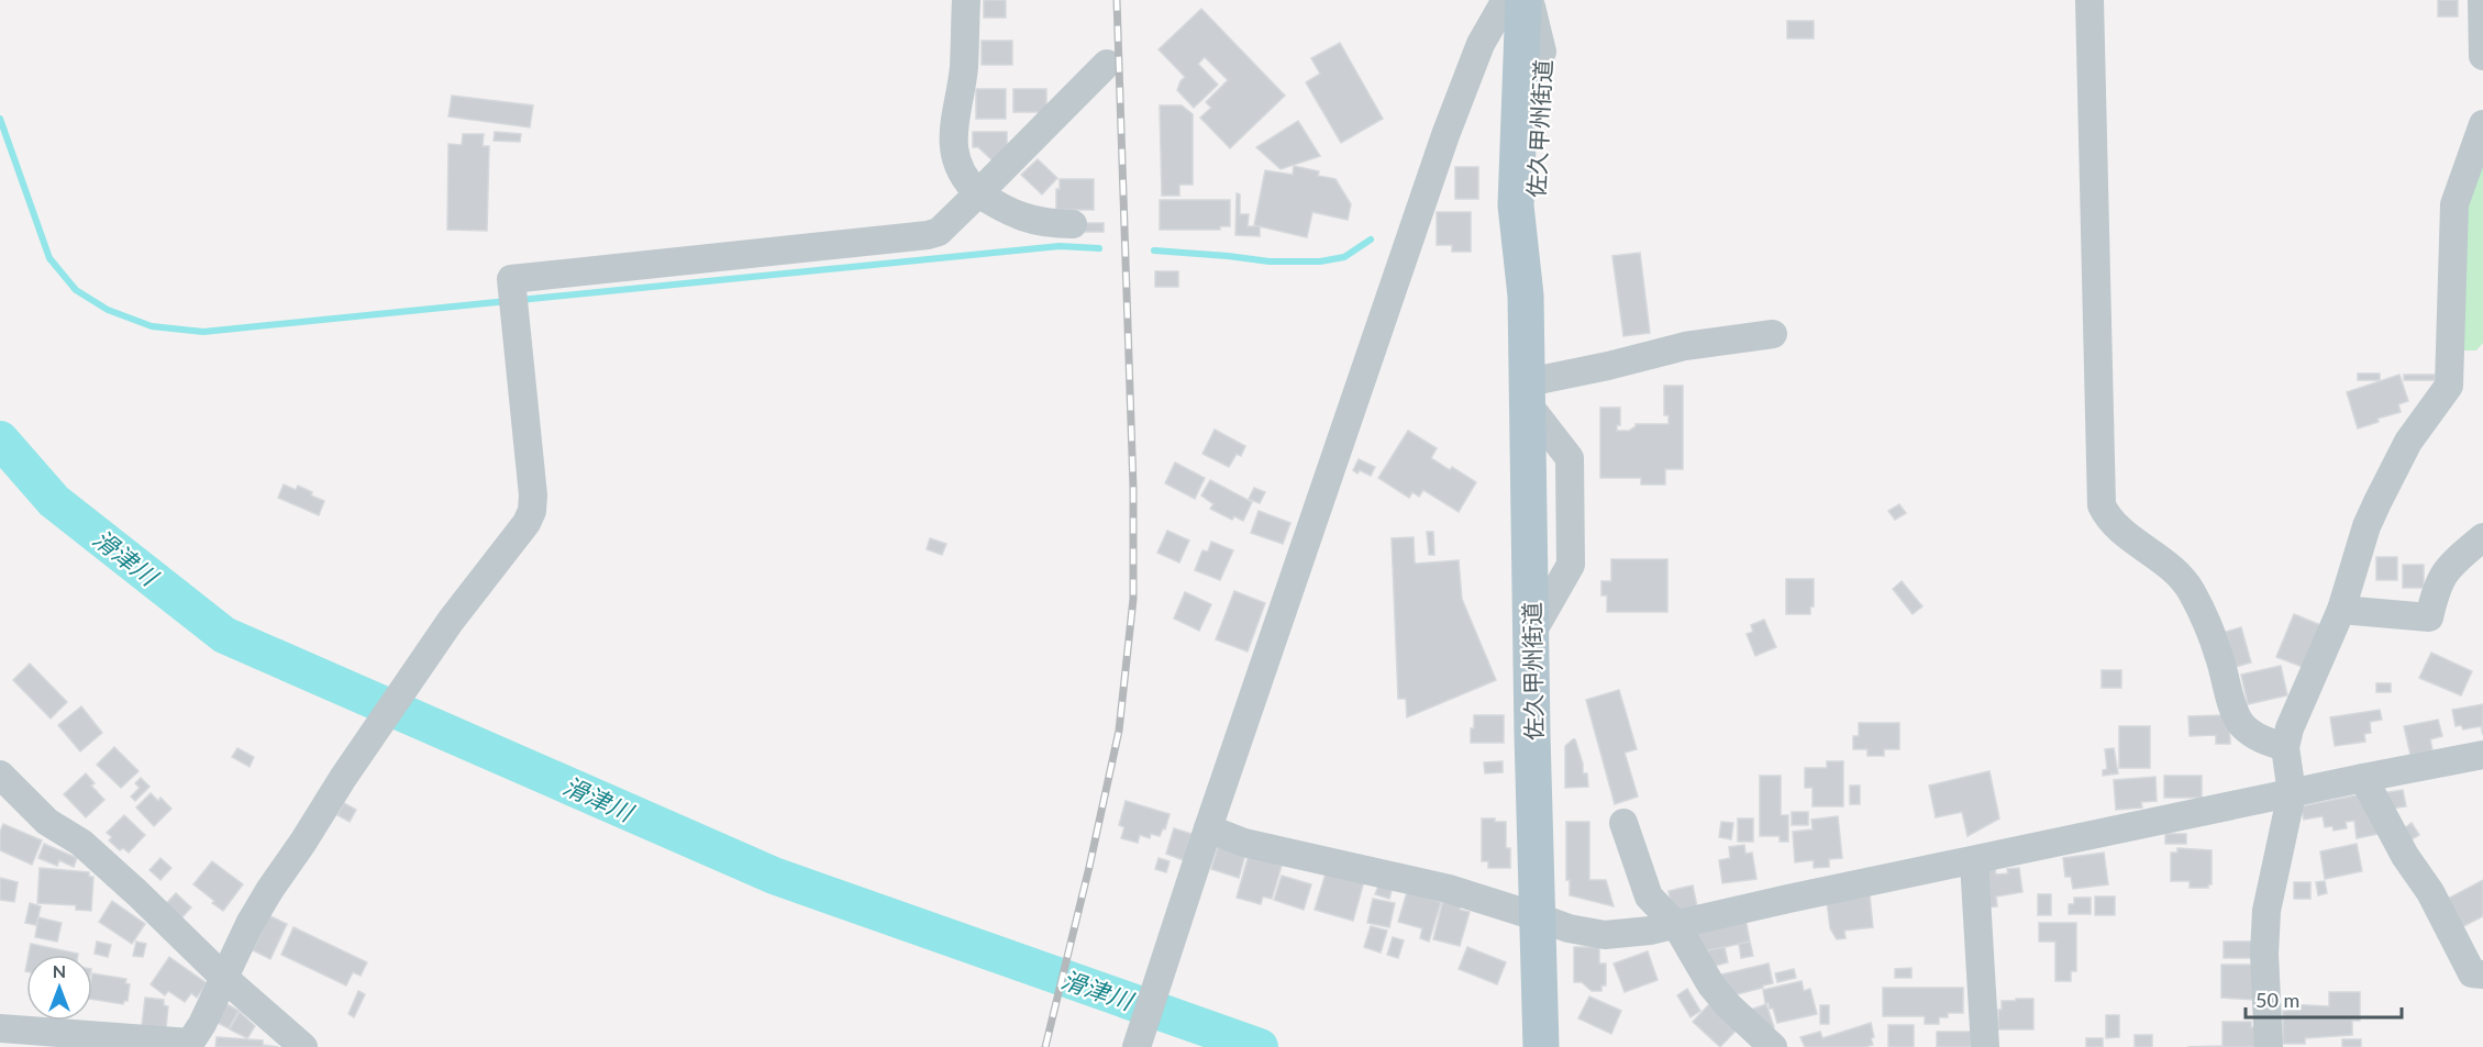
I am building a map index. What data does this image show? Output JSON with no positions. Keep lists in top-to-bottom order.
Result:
{
  "streets": {
    "main road": ["佐久甲州街道"]
  },
  "water": ["滑津川"],
  "scale_bar": "50 m",
  "north": "top"
}
